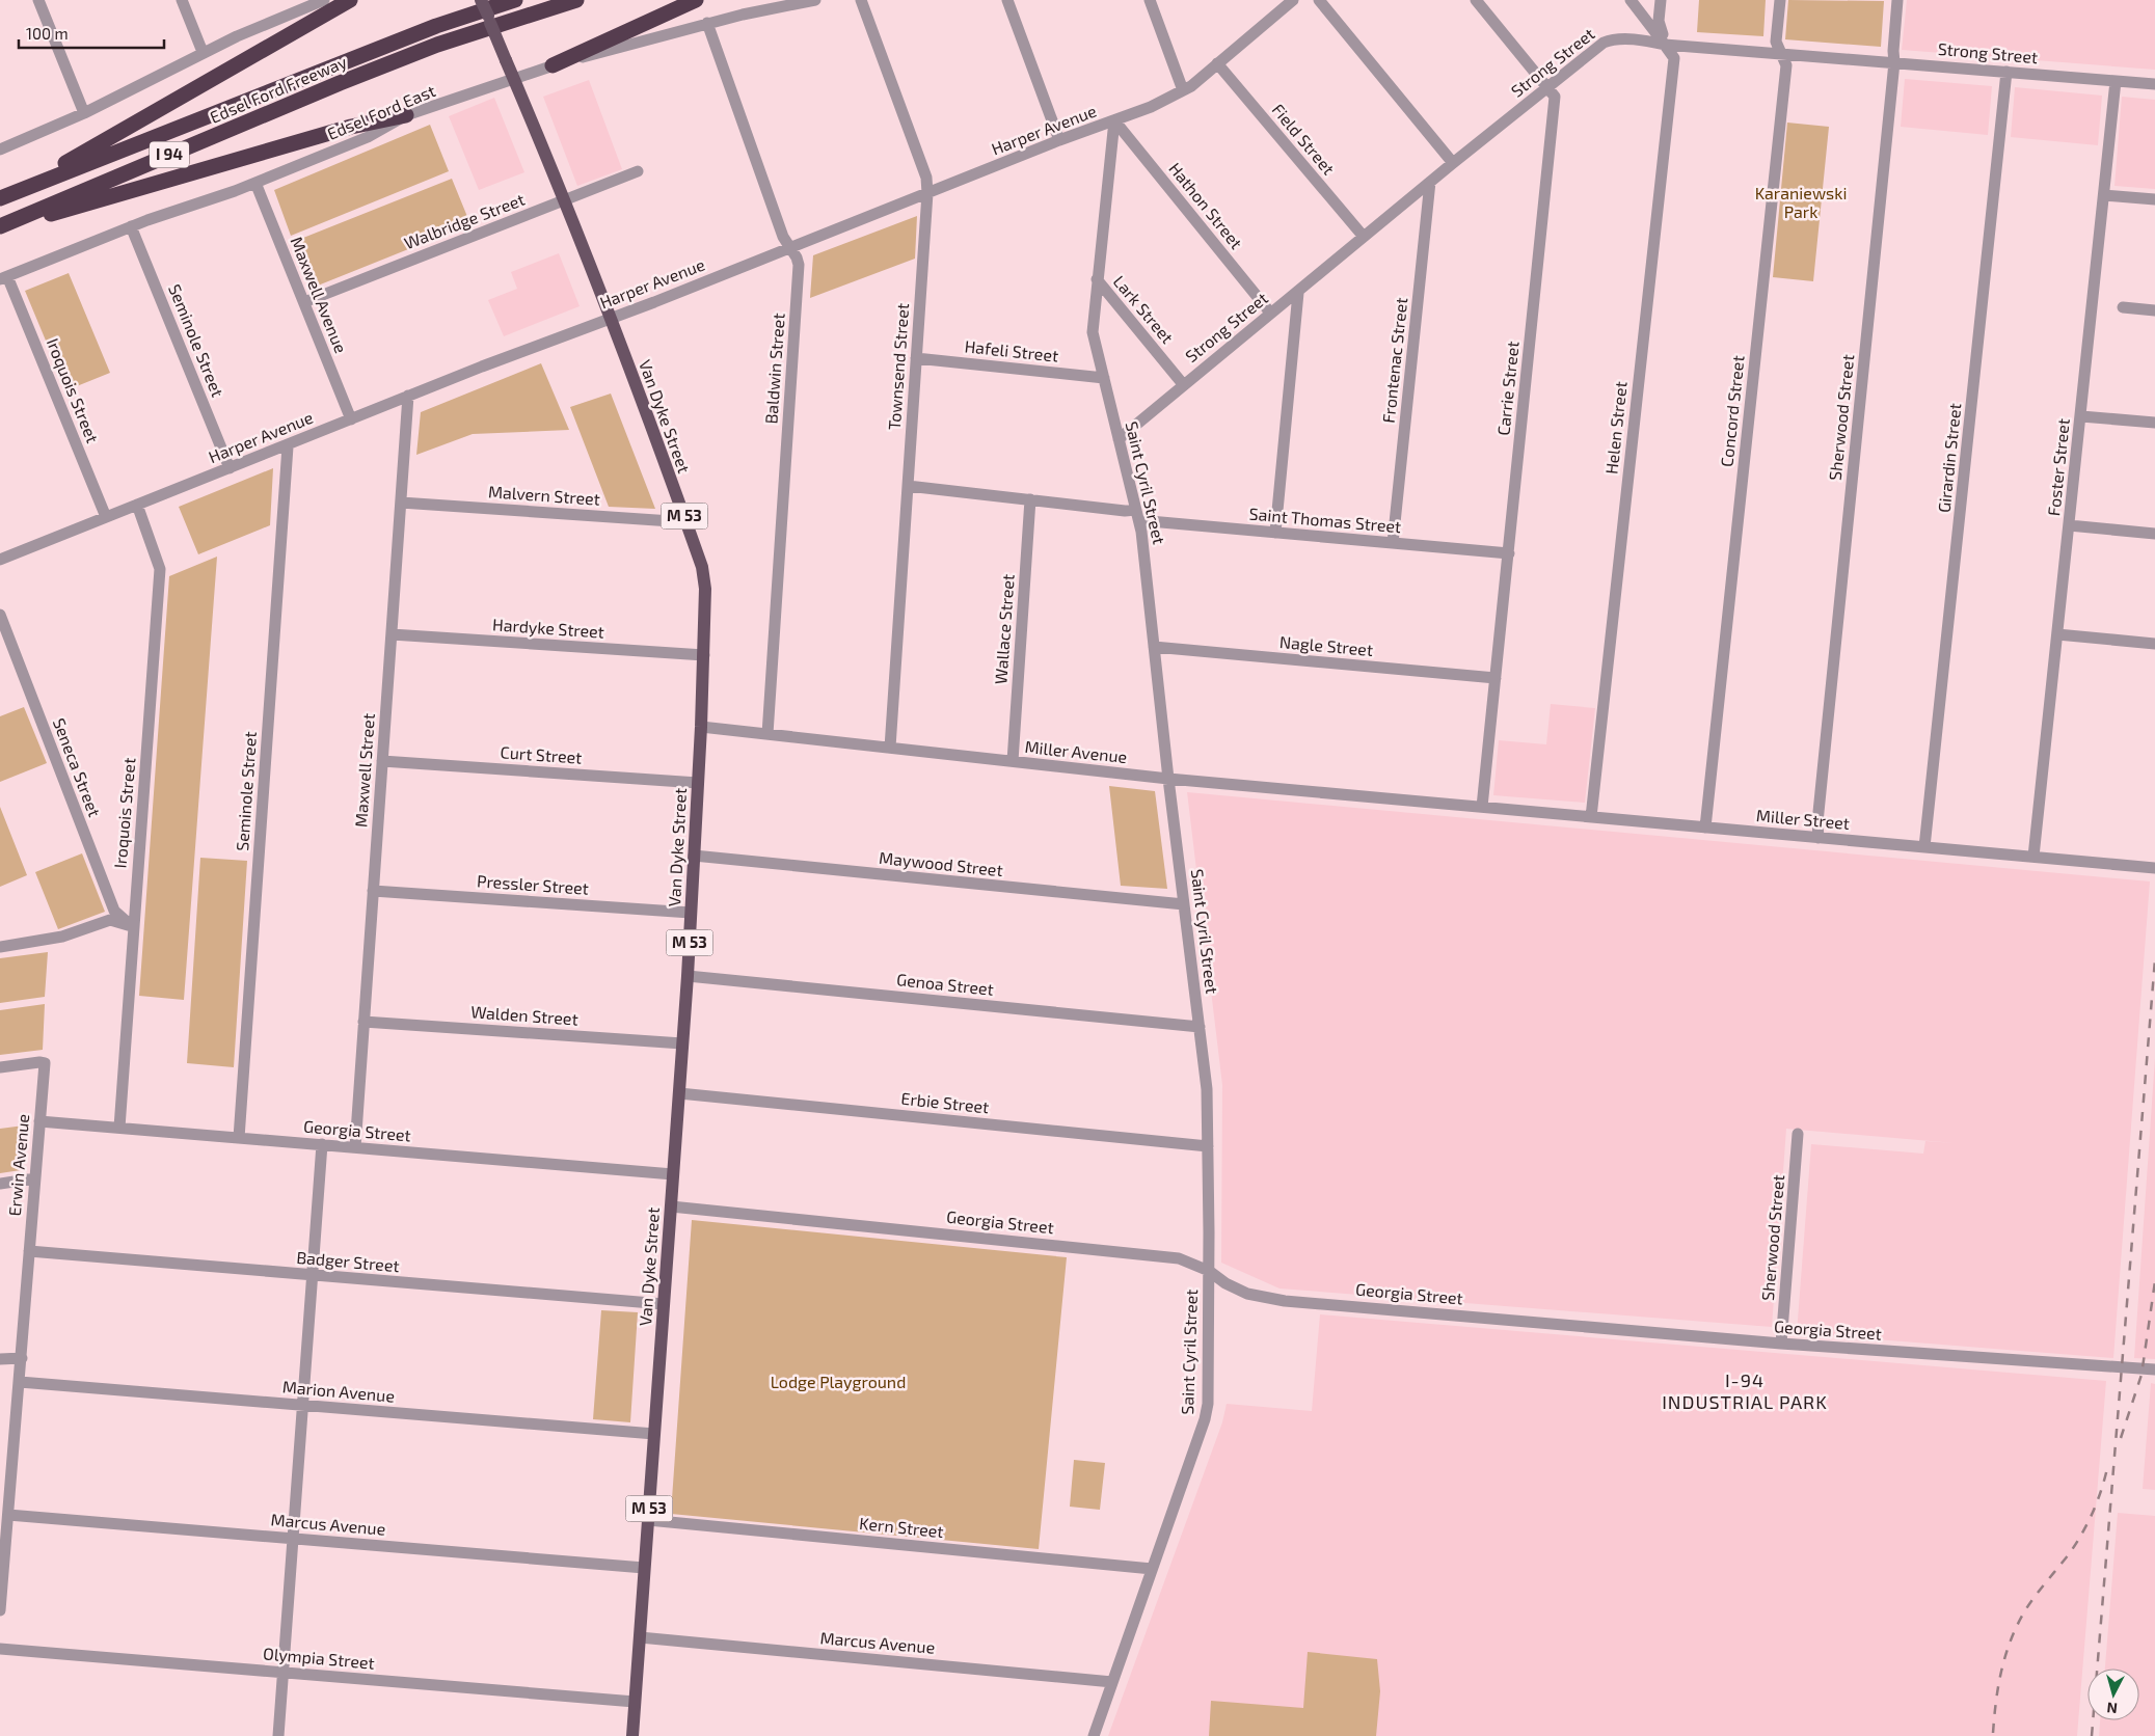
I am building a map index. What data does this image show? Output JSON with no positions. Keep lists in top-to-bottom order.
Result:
{
  "streets": {
    "highway": ["Edsel Ford Freeway", "I 94"],
    "main road": ["Van Dyke Street", "M 53"],
    "street": [
      "Strong Street",
      "Edsel Ford East",
      "Harper Avenue",
      "Field Street",
      "Hathon Street",
      "Walbridge Street",
      "Maxwell Avenue",
      "Lark Street",
      "Seminole Street",
      "Hafeli Street",
      "Frontenac Street",
      "Townsend Street",
      "Baldwin Street",
      "Carrie Street",
      "Iroquois Street",
      "Concord Street",
      "Sherwood Street",
      "Helen Street",
      "Girardin Street",
      "Foster Street",
      "Saint Cyril Street",
      "Malvern Street",
      "Saint Thomas Street",
      "Hardyke Street",
      "Wallace Street",
      "Nagle Street",
      "Miller Avenue",
      "Curt Street",
      "Seneca Street",
      "Maxwell Street",
      "Miller Street",
      "Maywood Street",
      "Pressler Street",
      "Genoa Street",
      "Walden Street",
      "Erbie Street",
      "Georgia Street",
      "Erwin Avenue",
      "Badger Street",
      "Marion Avenue",
      "Marcus Avenue",
      "Kern Street",
      "Olympia Street"
    ]
  },
  "crossings": [
    ["Strong Street", "Field Street"],
    ["Strong Street", "Hathon Street"],
    ["Strong Street", "Lark Street"],
    ["Strong Street", "Frontenac Street"],
    ["Strong Street", "Carrie Street"],
    ["Strong Street", "Concord Street"],
    ["Strong Street", "Sherwood Street"],
    ["Strong Street", "Helen Street"],
    ["Strong Street", "Girardin Street"],
    ["Strong Street", "Foster Street"],
    ["Strong Street", "Saint Cyril Street"],
    ["Edsel Ford East", "Maxwell Avenue"],
    ["Edsel Ford East", "Seminole Street"],
    ["Edsel Ford East", "Baldwin Street"],
    ["Edsel Ford East", "Iroquois Street"],
    ["Edsel Ford East", "Van Dyke Street"],
    ["Harper Avenue", "Field Street"],
    ["Harper Avenue", "Hathon Street"],
    ["Harper Avenue", "Maxwell Avenue"],
    ["Harper Avenue", "Seminole Street"],
    ["Harper Avenue", "Townsend Street"],
    ["Harper Avenue", "Baldwin Street"],
    ["Harper Avenue", "Iroquois Street"],
    ["Harper Avenue", "Van Dyke Street"],
    ["Harper Avenue", "Saint Cyril Street"],
    ["Harper Avenue", "Maxwell Street"],
    ["Hathon Street", "Saint Cyril Street"],
    ["Walbridge Street", "Maxwell Avenue"],
    ["Walbridge Street", "Van Dyke Street"],
    ["Lark Street", "Saint Cyril Street"],
    ["Seminole Street", "Georgia Street"],
    ["Hafeli Street", "Townsend Street"],
    ["Hafeli Street", "Saint Cyril Street"],
    ["Frontenac Street", "Saint Thomas Street"],
    ["Townsend Street", "Miller Avenue"],
    ["Baldwin Street", "Miller Avenue"],
    ["Carrie Street", "Saint Thomas Street"],
    ["Carrie Street", "Nagle Street"],
    ["Carrie Street", "Miller Street"],
    ["Iroquois Street", "Seneca Street"],
    ["Iroquois Street", "Georgia Street"],
    ["Concord Street", "Miller Street"],
    ["Van Dyke Street", "Malvern Street"],
    ["Van Dyke Street", "Hardyke Street"],
    ["Van Dyke Street", "Miller Avenue"],
    ["Van Dyke Street", "Curt Street"],
    ["Van Dyke Street", "Maywood Street"],
    ["Van Dyke Street", "Pressler Street"],
    ["Van Dyke Street", "Genoa Street"],
    ["Van Dyke Street", "Walden Street"],
    ["Van Dyke Street", "Erbie Street"],
    ["Van Dyke Street", "Georgia Street"],
    ["Van Dyke Street", "Badger Street"],
    ["Van Dyke Street", "Marion Avenue"],
    ["Van Dyke Street", "Marcus Avenue"],
    ["Van Dyke Street", "Kern Street"],
    ["Van Dyke Street", "Olympia Street"],
    ["Sherwood Street", "Miller Street"],
    ["Sherwood Street", "Georgia Street"],
    ["Helen Street", "Miller Street"],
    ["Girardin Street", "Miller Street"],
    ["Foster Street", "Miller Street"],
    ["Saint Cyril Street", "Saint Thomas Street"],
    ["Saint Cyril Street", "Nagle Street"],
    ["Saint Cyril Street", "Miller Avenue"],
    ["Saint Cyril Street", "Maywood Street"],
    ["Saint Cyril Street", "Genoa Street"],
    ["Saint Cyril Street", "Erbie Street"],
    ["Saint Cyril Street", "Georgia Street"],
    ["Saint Cyril Street", "Marcus Avenue"],
    ["Saint Cyril Street", "Kern Street"],
    ["Malvern Street", "Maxwell Street"],
    ["Hardyke Street", "Maxwell Street"],
    ["Wallace Street", "Miller Avenue"],
    ["Miller Avenue", "Miller Street"],
    ["Curt Street", "Maxwell Street"],
    ["Maxwell Street", "Pressler Street"],
    ["Maxwell Street", "Walden Street"],
    ["Maxwell Street", "Georgia Street"],
    ["Georgia Street", "Erwin Avenue"],
    ["Erwin Avenue", "Badger Street"],
    ["Erwin Avenue", "Marion Avenue"],
    ["Erwin Avenue", "Marcus Avenue"]
  ],
  "districts": ["I-94 INDUSTRIAL PARK"],
  "parks": ["Karaniewski Park", "Lodge Playground"],
  "scale_bar": "100 m",
  "north": "bottom"
}
